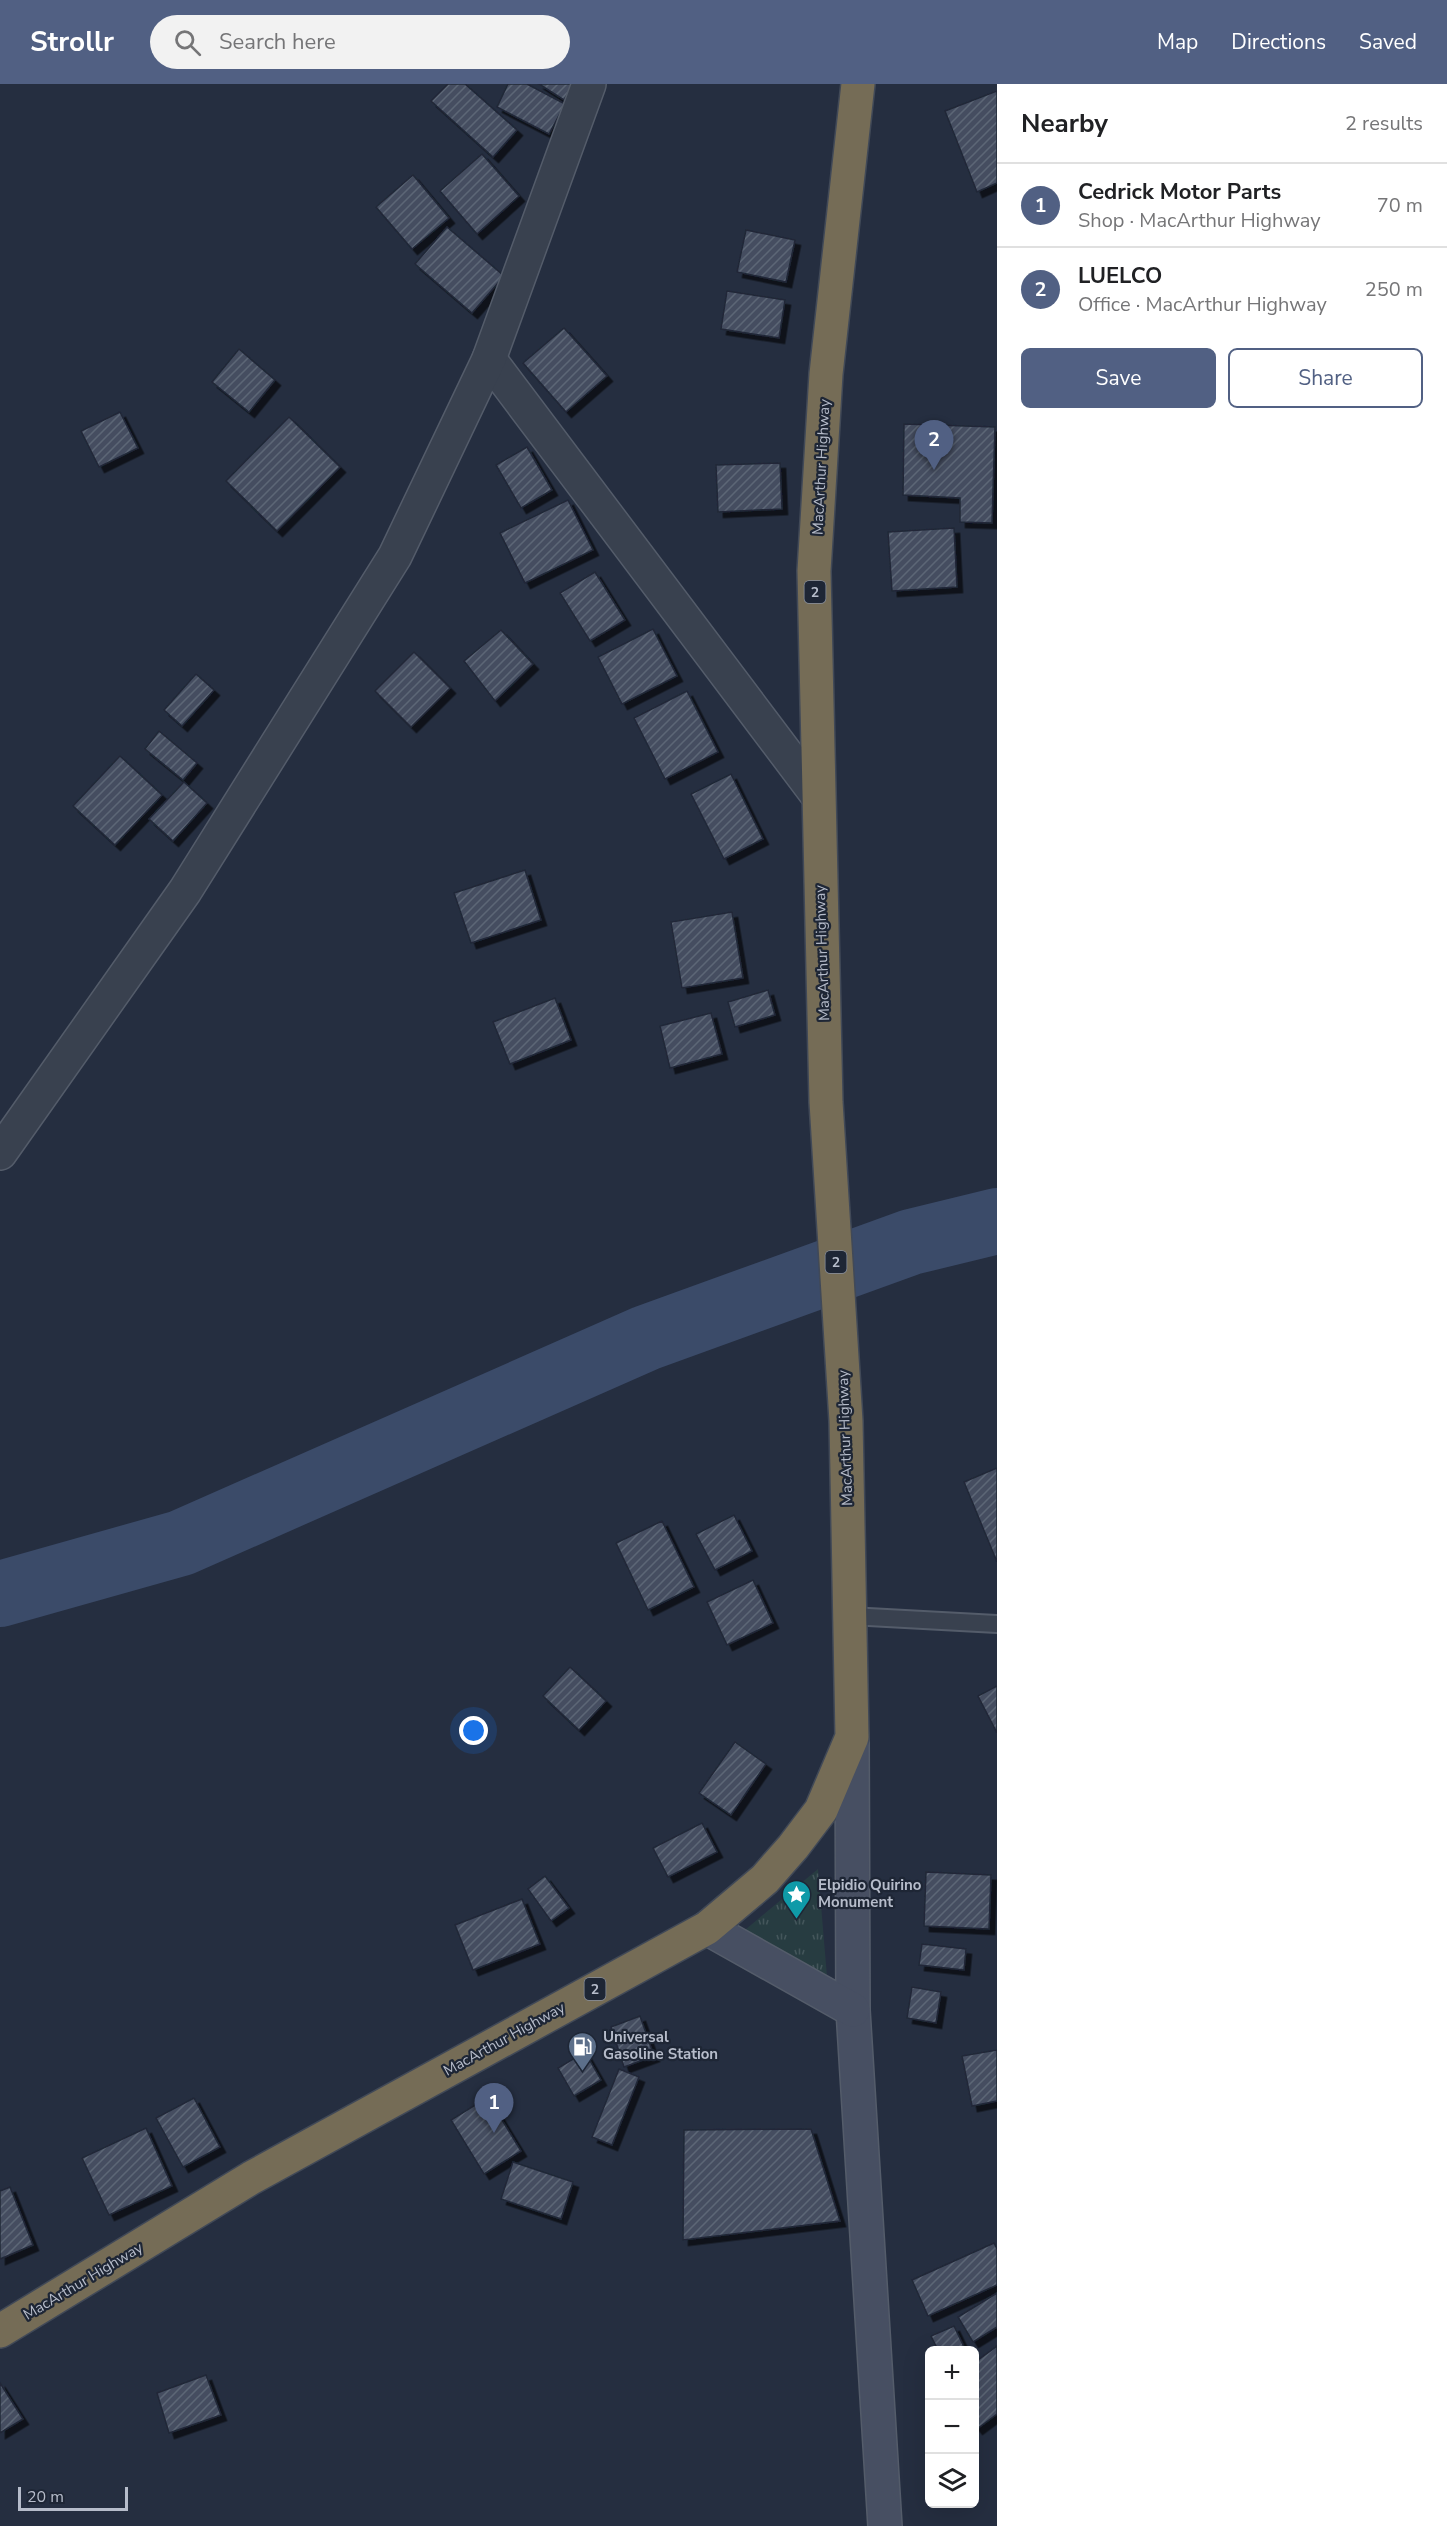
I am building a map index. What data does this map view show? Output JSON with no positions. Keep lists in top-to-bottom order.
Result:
{
  "streets": {
    "highway": ["MacArthur Highway", "2"]
  },
  "places": {
    "place": ["Elpidio Quirino Monument"],
    "fuel station": ["Universal Gasoline Station"]
  },
  "scale_bar": "20 m",
  "page": {
    "header": "Strollr",
    "search": "Search here",
    "nav": ["Map", "Directions", "Saved"],
    "heading": ["Nearby", "2 results"],
    "list": [
      {
        "mark": "1",
        "name": "Cedrick Motor Parts",
        "note": "Shop · MacArthur Highway",
        "value": "70 m"
      },
      {
        "mark": "2",
        "name": "LUELCO",
        "note": "Office · MacArthur Highway",
        "value": "250 m"
      }
    ],
    "buttons": ["Save", "Share"],
    "pins": ["2", "1"],
    "map_buttons": ["+", "−"],
    "scale": "20 m"
  }
}
